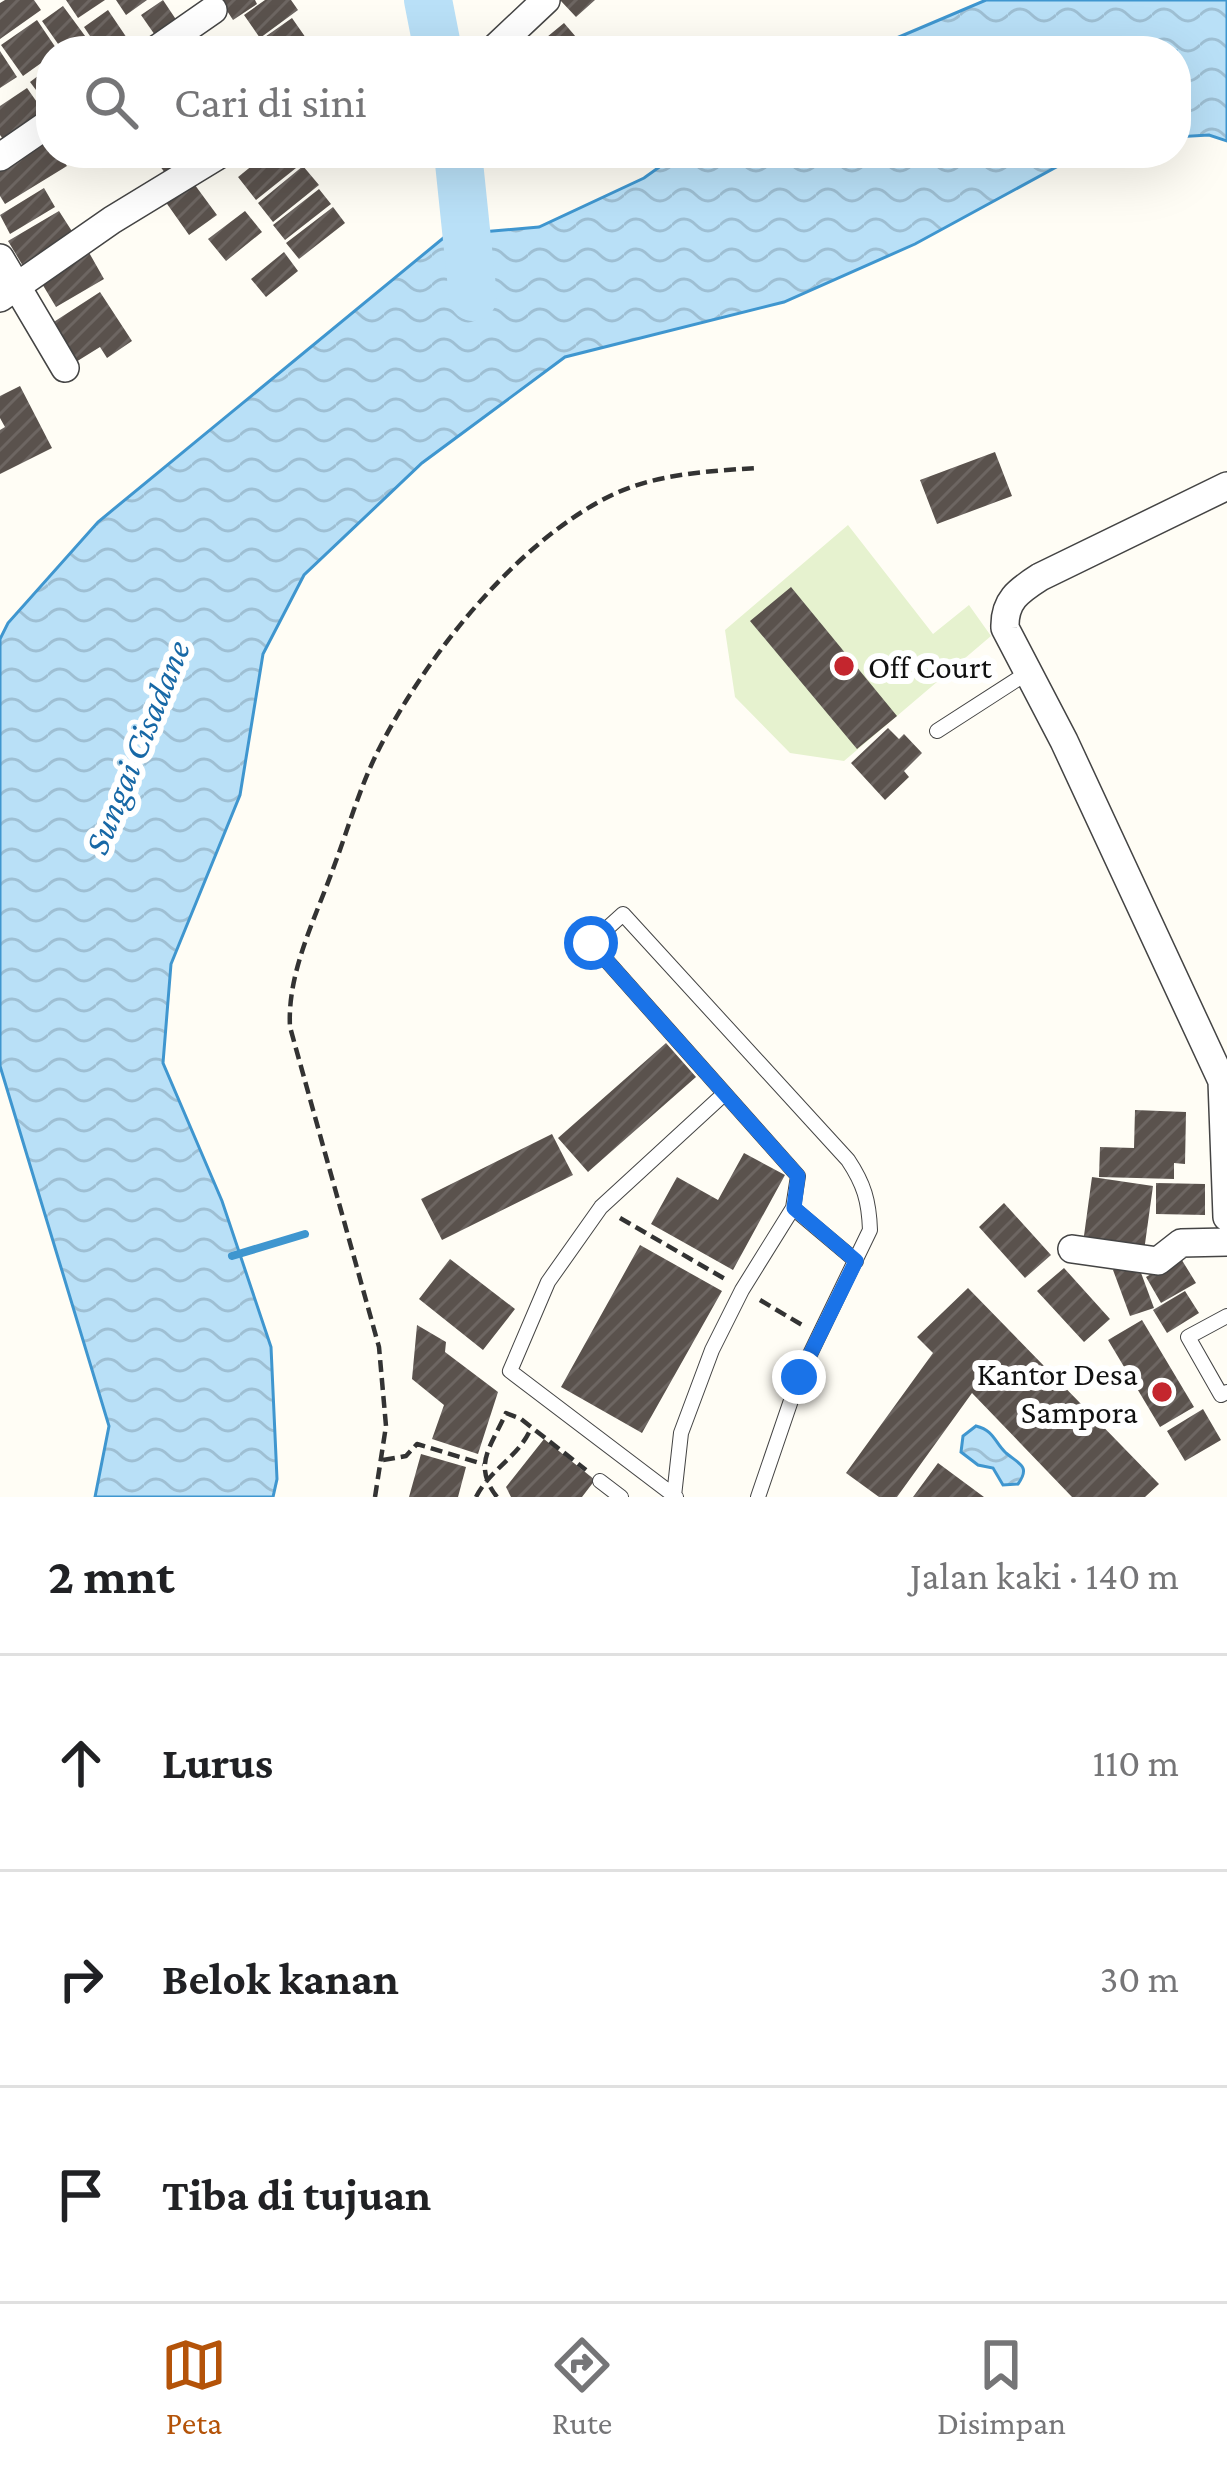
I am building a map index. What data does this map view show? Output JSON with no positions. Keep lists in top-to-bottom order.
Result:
{
  "water": ["Sungai Cisadane"],
  "places": ["Off Court", "Kantor Desa Sampora"],
  "page": {
    "search": "Cari di sini",
    "heading": ["2 mnt", "Jalan kaki · 140 m"],
    "list": [
      ["Lurus", "110 m"],
      ["Belok kanan", "30 m"],
      "Tiba di tujuan"
    ],
    "nav": ["Peta", "Rute", "Disimpan"]
  }
}
